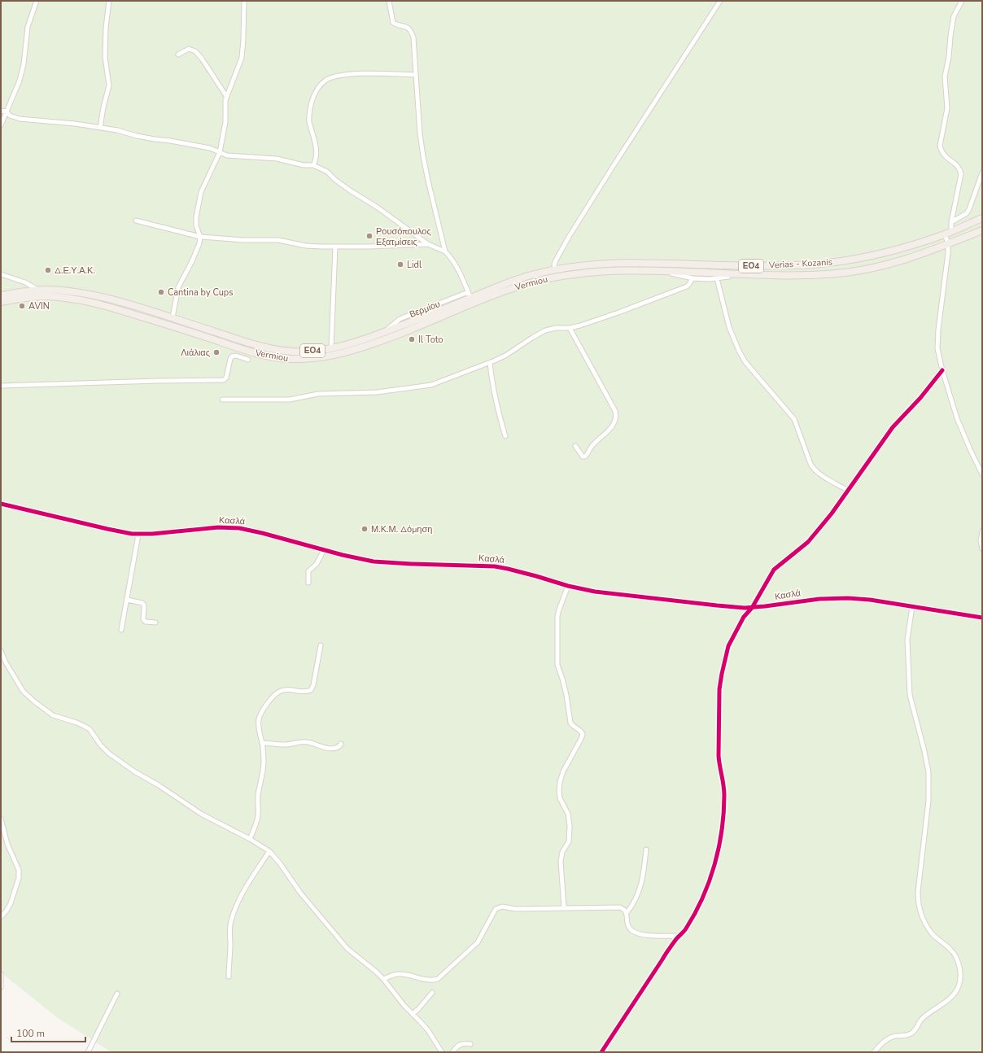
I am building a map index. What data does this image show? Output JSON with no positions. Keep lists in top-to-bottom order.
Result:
{
  "streets": {
    "main road": ["Verias - Kozanis", "ΕΟ4", "Vermiou"],
    "street": ["Κασλά"]
  },
  "crossings": [
    ["Verias - Kozanis", "Vermiou"]
  ],
  "places": [
    "Ρουσόπουλος Εξατμίσεις",
    "Lidl",
    "Δ.Ε.Υ.Α.Κ.",
    "Cantina by Cups",
    "AVIN",
    "Il Toto",
    "Λιάλιας",
    "Μ.Κ.Μ. Δόμηση"
  ],
  "scale_bar": "100 m"
}
